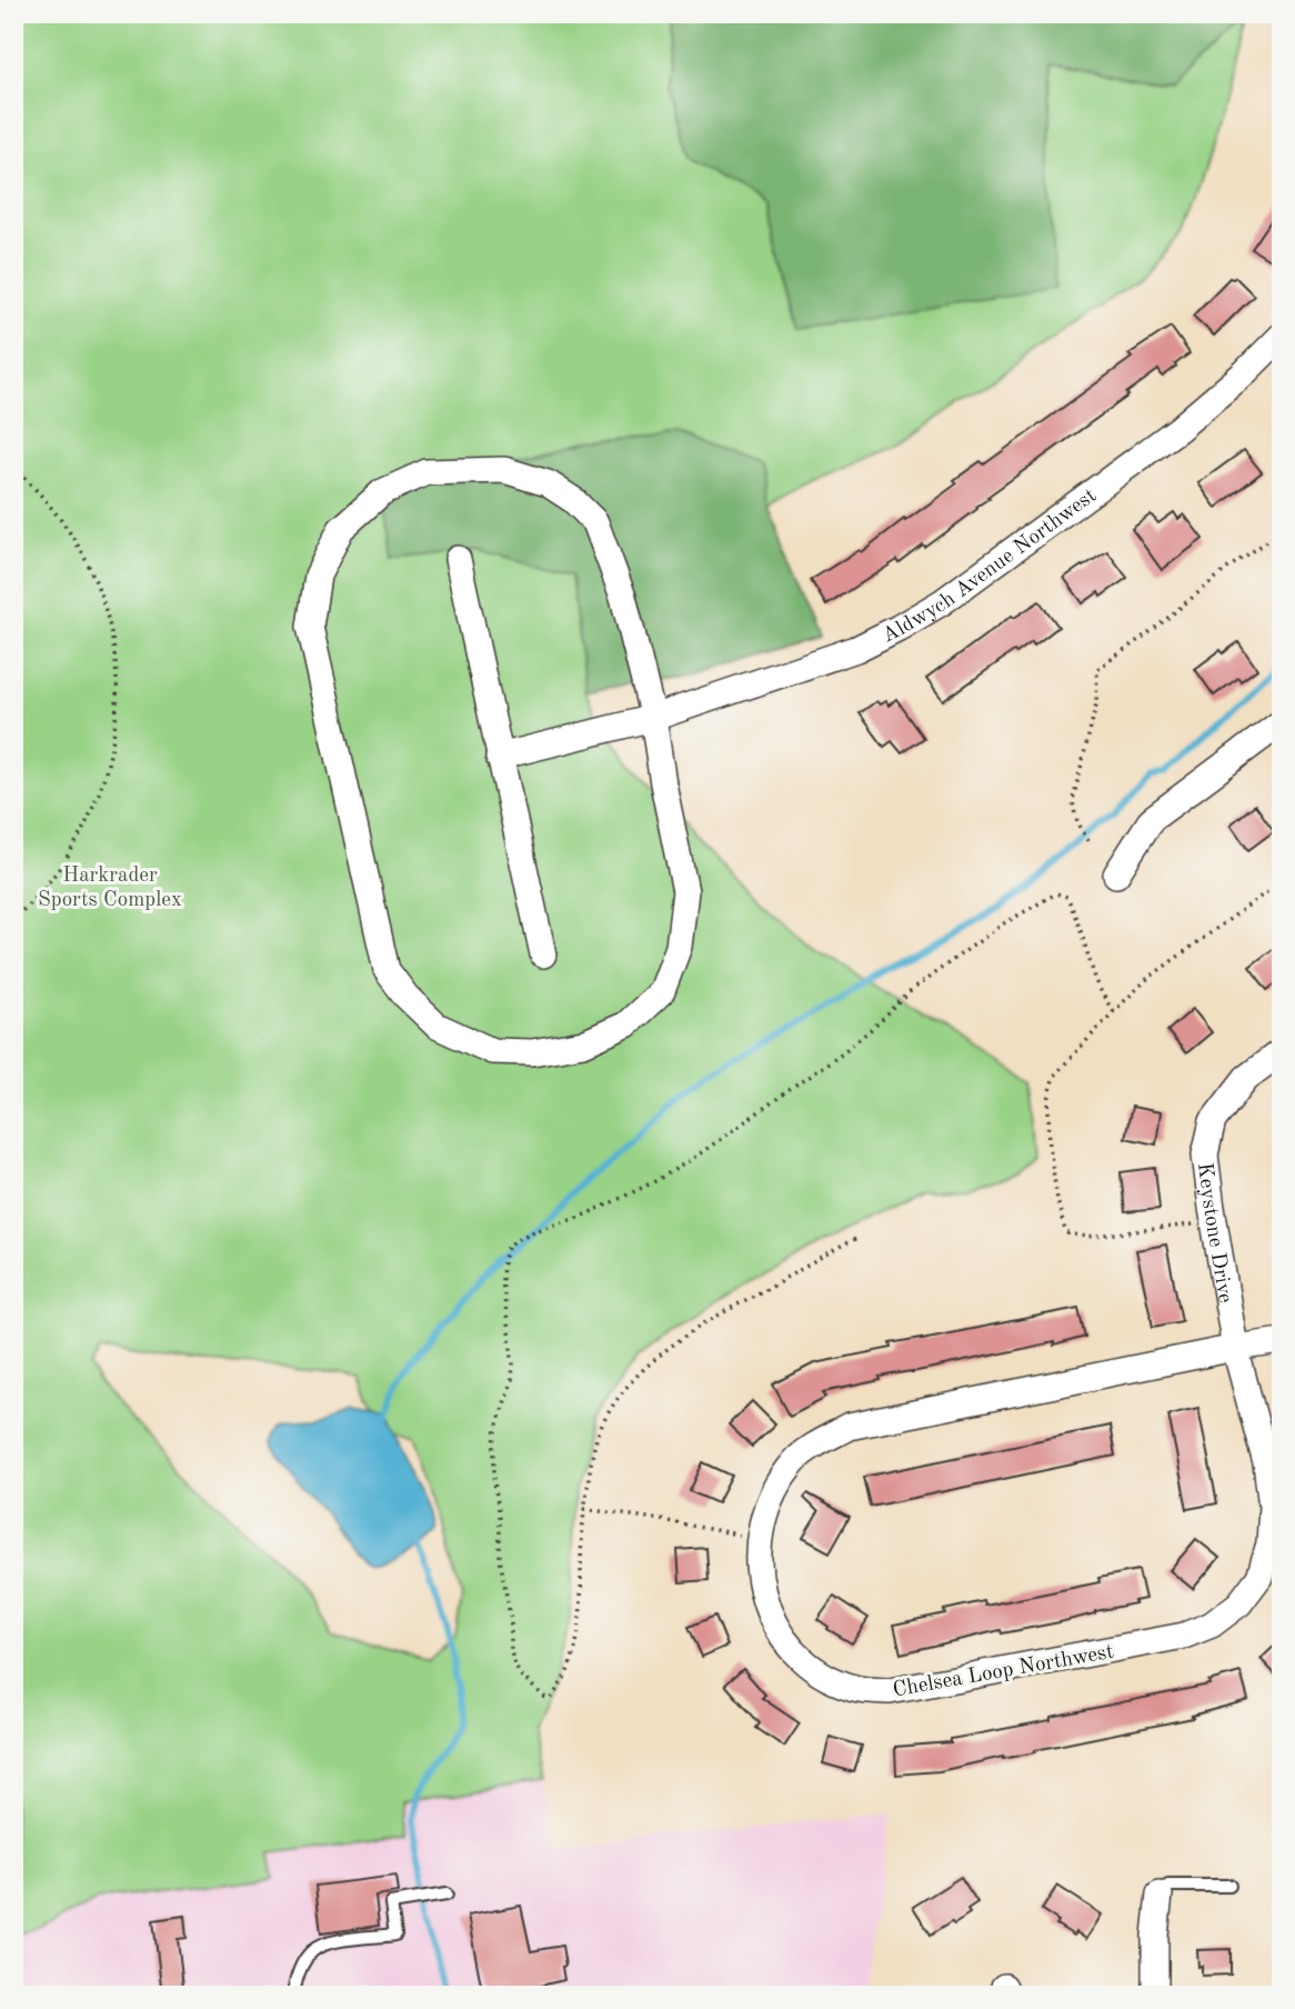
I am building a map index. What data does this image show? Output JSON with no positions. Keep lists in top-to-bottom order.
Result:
{
  "streets": {
    "street": ["Aldwych Avenue Northwest", "Keystone Drive", "Chelsea Loop Northwest"]
  },
  "crossings": [
    ["Keystone Drive", "Chelsea Loop Northwest"]
  ],
  "parks": ["Harkrader Sports Complex"]
}
